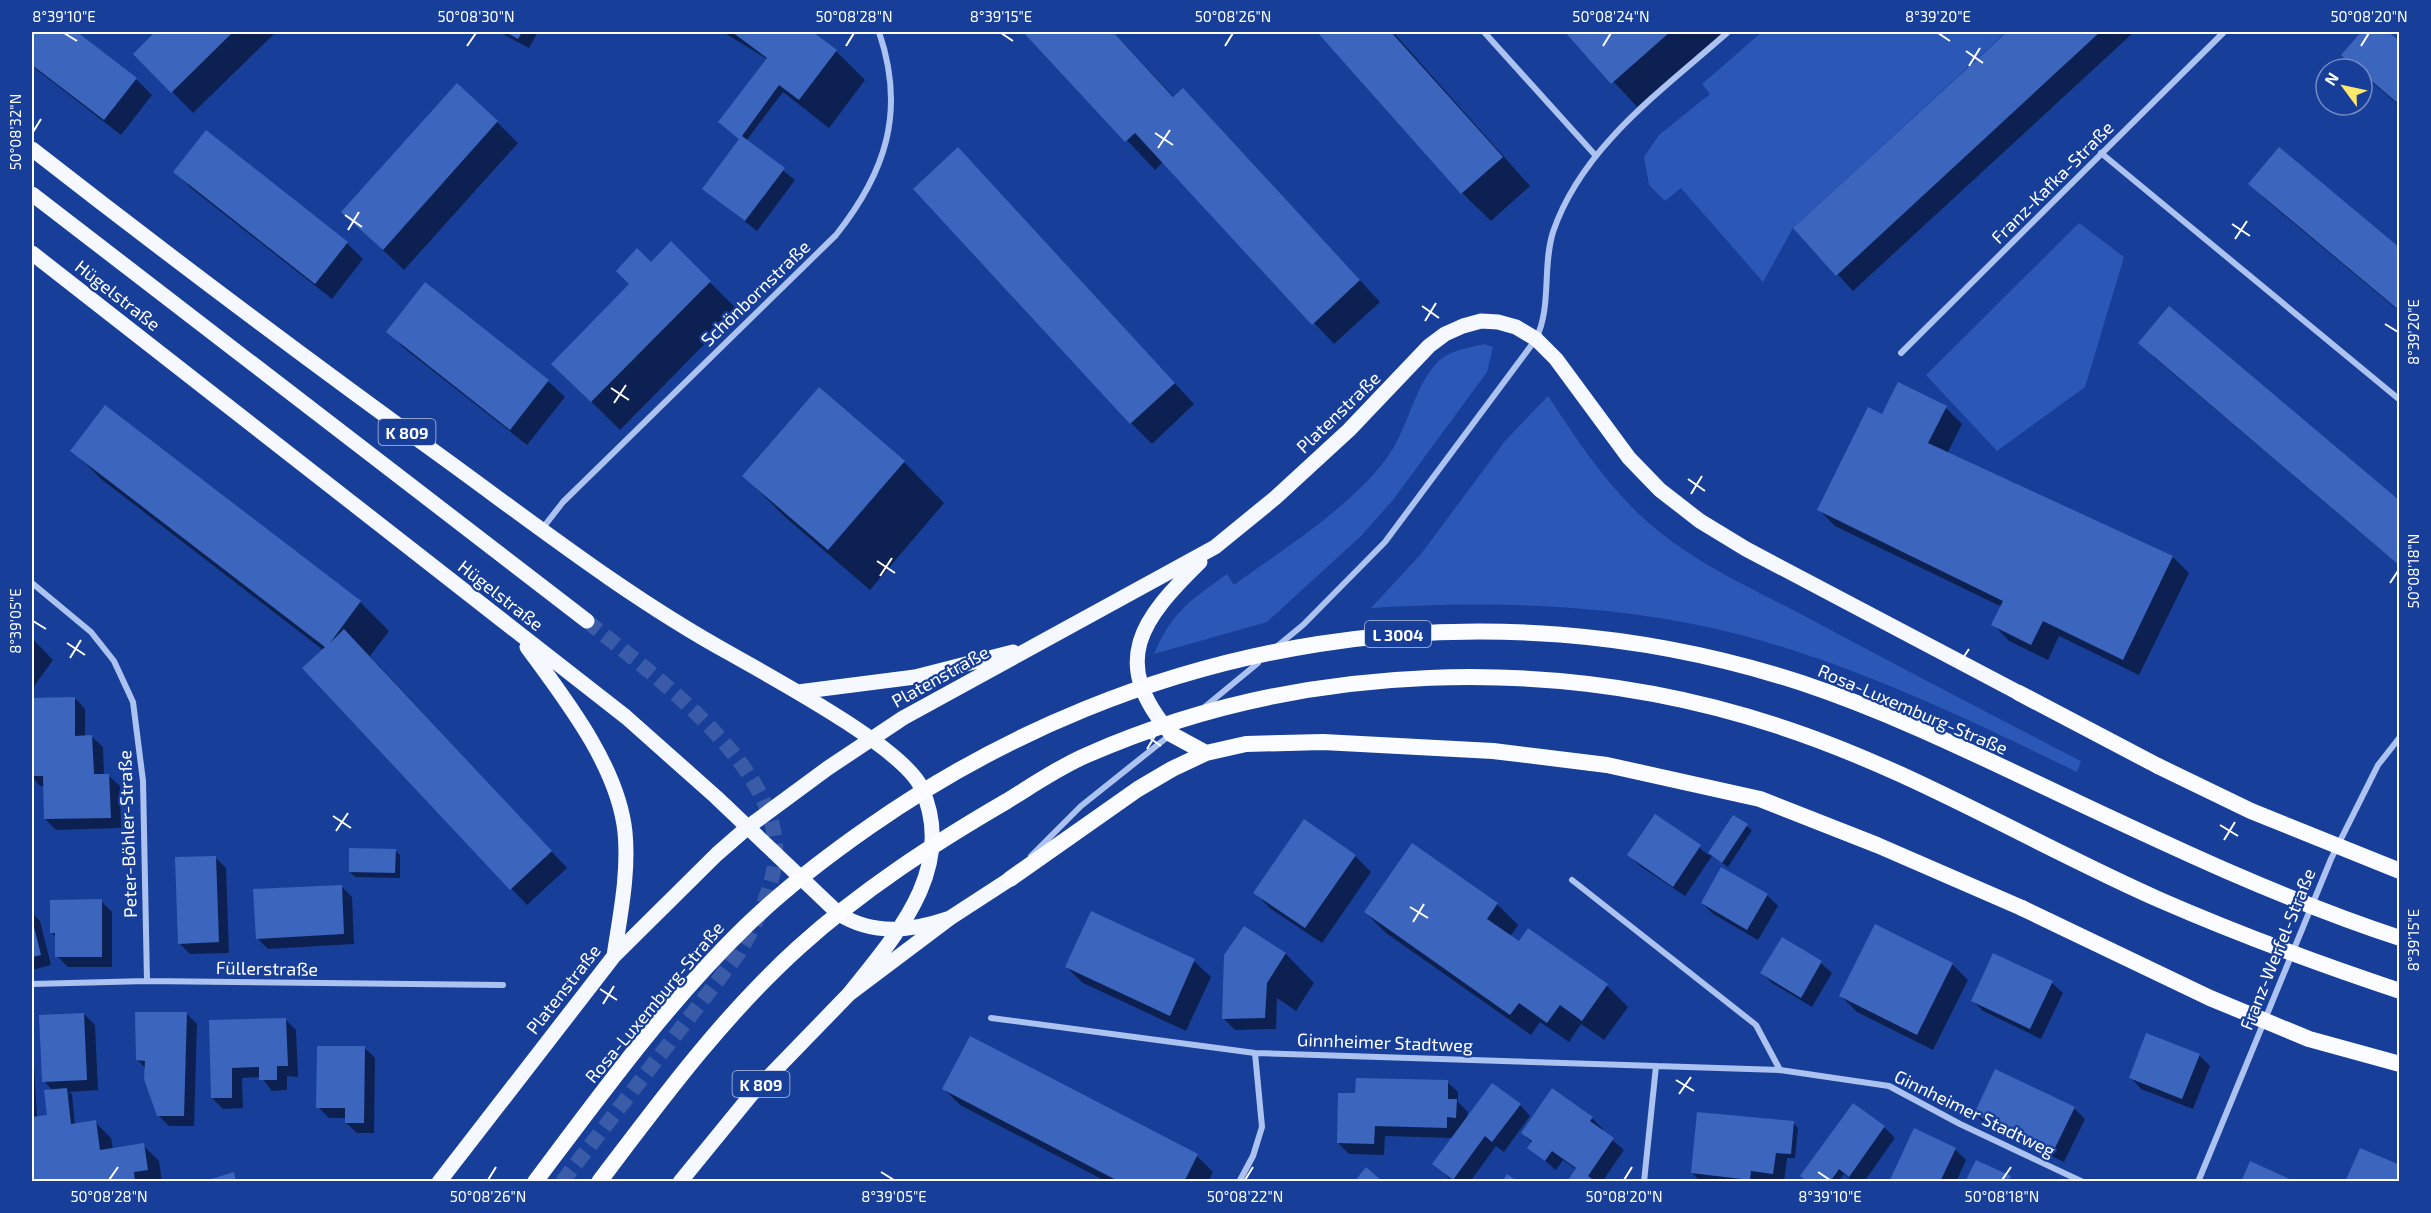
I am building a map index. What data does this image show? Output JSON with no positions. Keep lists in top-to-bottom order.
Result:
{
  "streets": {
    "highway": ["L 3004", "Rosa-Luxemburg-Straße"],
    "main road": ["Hügelstraße", "Platenstraße", "K 809"],
    "street": [
      "Franz-Kafka-Straße",
      "Schönbornstraße",
      "Peter-Böhler-Straße",
      "Franz-Werfel-Straße",
      "Füllerstraße",
      "Ginnheimer Stadtweg"
    ]
  },
  "crossings": [
    ["Schönbornstraße", "K 809"],
    ["Hügelstraße", "Platenstraße"],
    ["Hügelstraße", "K 809"],
    ["Platenstraße", "K 809"],
    ["Peter-Böhler-Straße", "Füllerstraße"]
  ],
  "north": "top left",
  "coordinates": [
    "8°39'10\"E",
    "50°08'30\"N",
    "50°08'28\"N",
    "8°39'15\"E",
    "50°08'26\"N",
    "50°08'24\"N",
    "8°39'20\"E",
    "50°08'20\"N",
    "50°08'32\"N",
    "50°08'18\"N",
    "8°39'05\"E",
    "50°08'22\"N"
  ]
}
